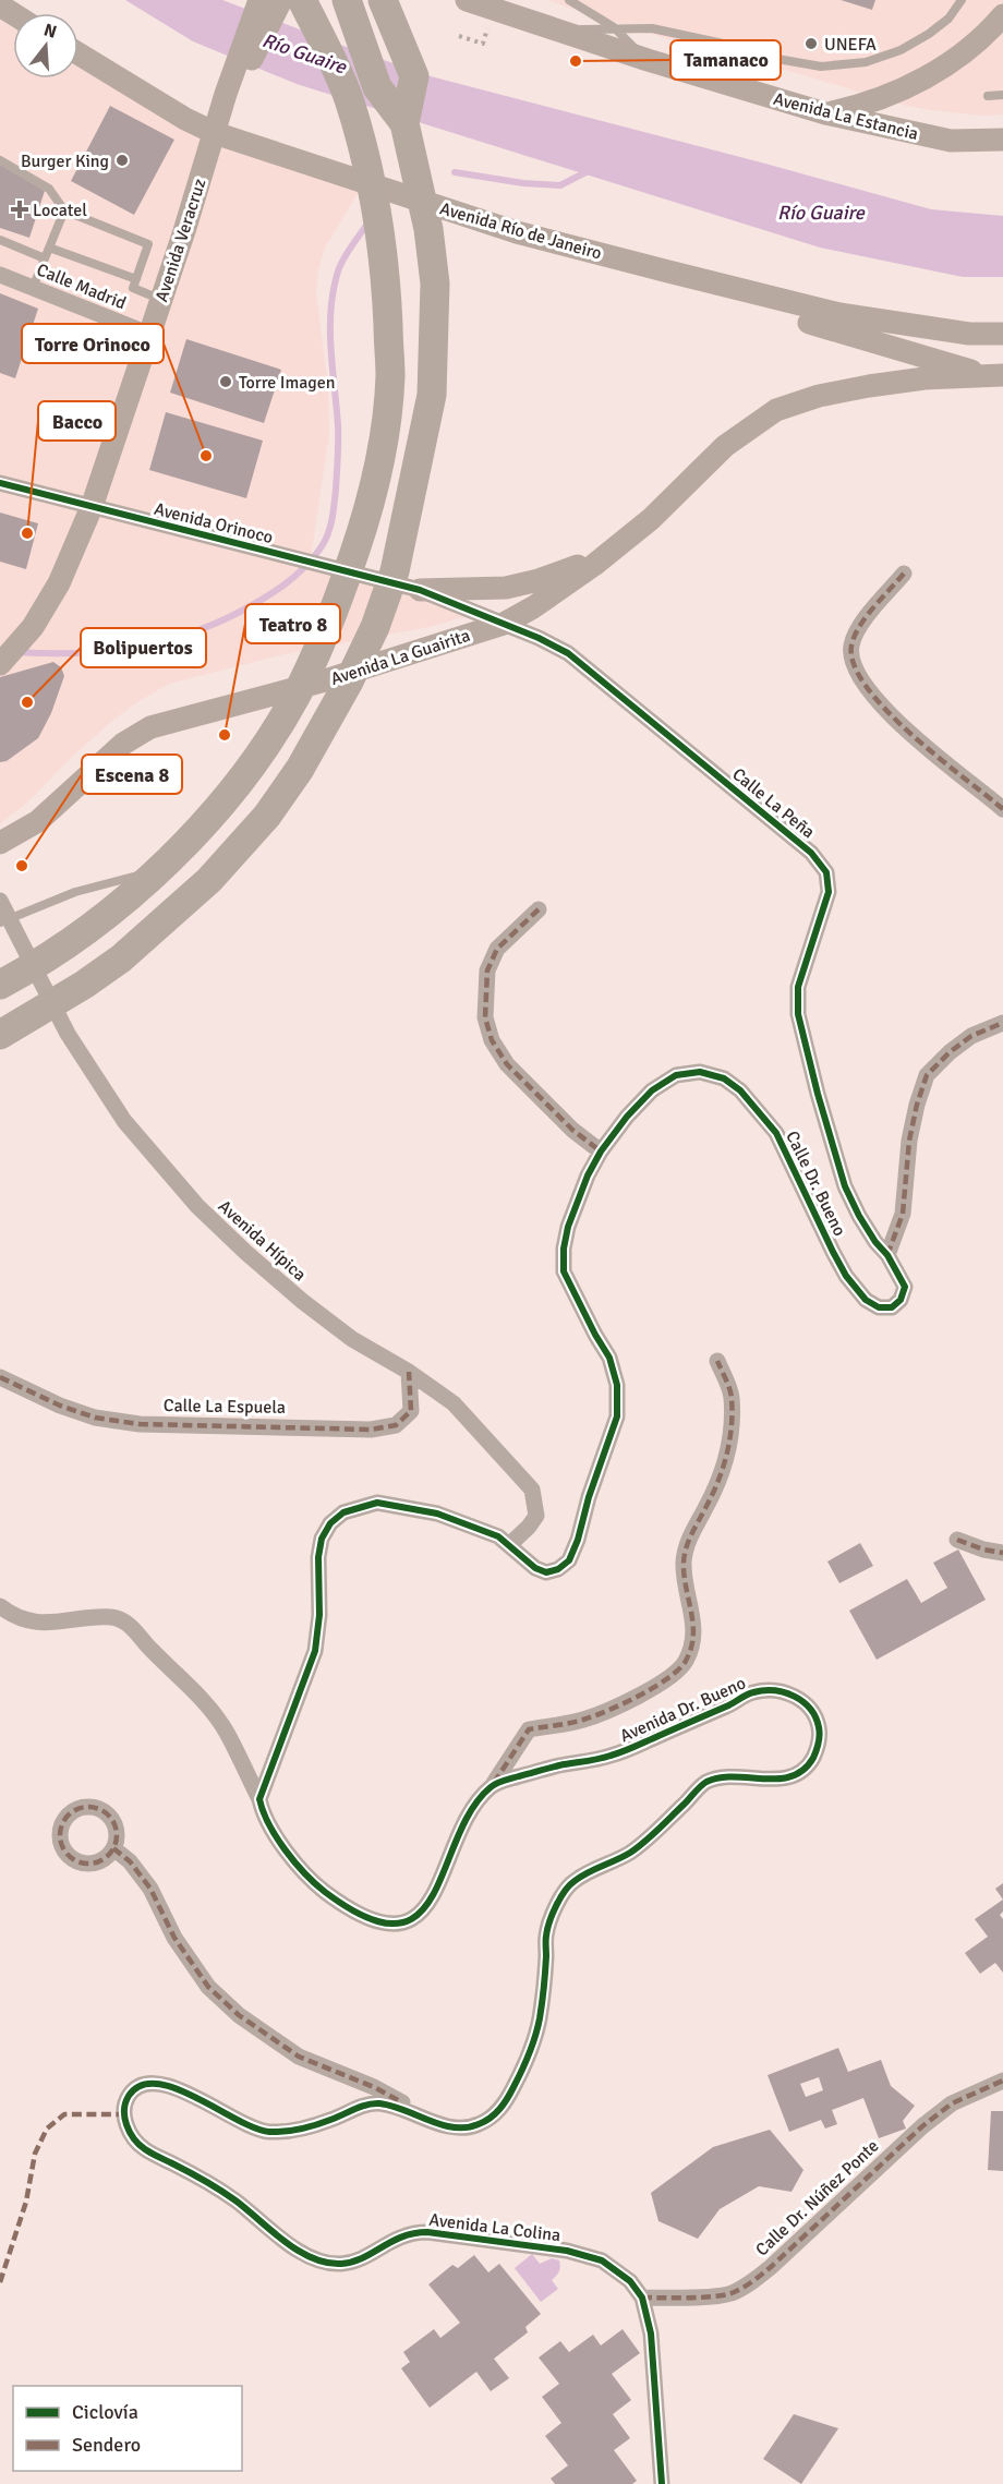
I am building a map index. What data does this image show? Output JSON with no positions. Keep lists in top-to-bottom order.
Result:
{
  "streets": {
    "street": [
      "Avenida La Estancia",
      "Avenida Río de Janeiro",
      "Avenida Veracruz",
      "Calle Madrid",
      "Avenida Orinoco",
      "Avenida La Guairita",
      "Calle La Peña",
      "Calle Dr. Bueno",
      "Avenida Hípica",
      "Calle La Espuela",
      "Avenida Dr. Bueno",
      "Calle Dr. Núñez Ponte",
      "Avenida La Colina"
    ]
  },
  "crossings": [
    ["Avenida Río de Janeiro", "Avenida Veracruz"],
    ["Avenida Veracruz", "Calle Madrid"],
    ["Avenida Veracruz", "Avenida Orinoco"],
    ["Avenida Orinoco", "Calle La Peña"],
    ["Avenida La Guairita", "Calle La Peña"],
    ["Calle La Peña", "Calle Dr. Bueno"],
    ["Calle Dr. Bueno", "Avenida Hípica"],
    ["Avenida Hípica", "Calle La Espuela"],
    ["Avenida Dr. Bueno", "Avenida La Colina"],
    ["Calle Dr. Núñez Ponte", "Avenida La Colina"]
  ],
  "water": ["Río Guaire"],
  "places": {
    "other": [
      "UNEFA",
      "Tamanaco",
      "Burger King",
      "Torre Imagen",
      "Torre Orinoco",
      "Bacco",
      "Bolipuertos",
      "Teatro 8",
      "Escena 8"
    ],
    "health": ["Locatel"]
  },
  "legend": ["Ciclovía", "Sendero"],
  "north": "top"
}
